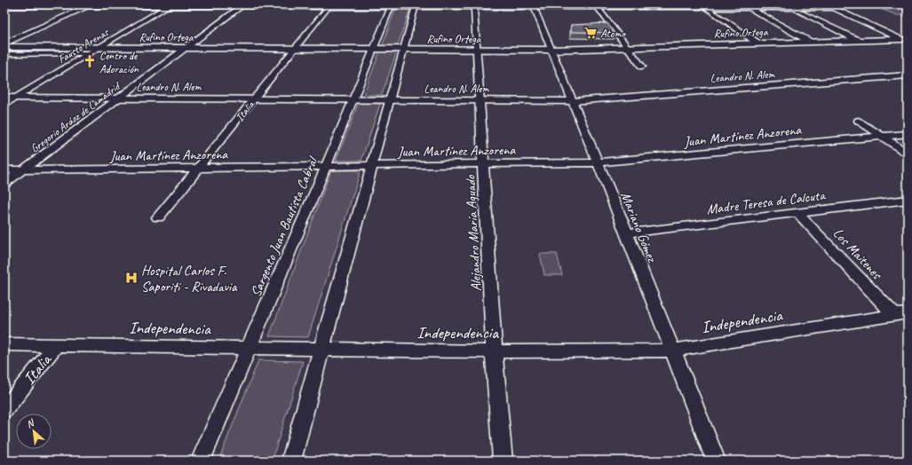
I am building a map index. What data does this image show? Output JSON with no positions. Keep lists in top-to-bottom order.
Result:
{
  "streets": {
    "street": [
      "Rufino Ortega",
      "Fausto Arenas",
      "Leandro N. Alem",
      "Italia",
      "Gregorio Aráoz de Lamadrid",
      "Juan Martínez Anzorena",
      "Madre Teresa de Calcuta",
      "Mariano Gómez",
      "Sargento Juan Bautista Cabral",
      "Alejandro María Aguado",
      "Los Maitenes",
      "Independencia"
    ]
  },
  "crossings": [
    ["Rufino Ortega", "Fausto Arenas"],
    ["Rufino Ortega", "Italia"],
    ["Rufino Ortega", "Gregorio Aráoz de Lamadrid"],
    ["Rufino Ortega", "Mariano Gómez"],
    ["Rufino Ortega", "Sargento Juan Bautista Cabral"],
    ["Rufino Ortega", "Alejandro María Aguado"],
    ["Fausto Arenas", "Leandro N. Alem"],
    ["Leandro N. Alem", "Italia"],
    ["Leandro N. Alem", "Gregorio Aráoz de Lamadrid"],
    ["Leandro N. Alem", "Mariano Gómez"],
    ["Leandro N. Alem", "Sargento Juan Bautista Cabral"],
    ["Leandro N. Alem", "Alejandro María Aguado"],
    ["Italia", "Juan Martínez Anzorena"],
    ["Italia", "Independencia"],
    ["Gregorio Aráoz de Lamadrid", "Juan Martínez Anzorena"],
    ["Juan Martínez Anzorena", "Mariano Gómez"],
    ["Juan Martínez Anzorena", "Sargento Juan Bautista Cabral"],
    ["Juan Martínez Anzorena", "Alejandro María Aguado"],
    ["Madre Teresa de Calcuta", "Mariano Gómez"],
    ["Madre Teresa de Calcuta", "Los Maitenes"],
    ["Mariano Gómez", "Independencia"],
    ["Sargento Juan Bautista Cabral", "Independencia"],
    ["Alejandro María Aguado", "Independencia"],
    ["Los Maitenes", "Independencia"]
  ],
  "places": {
    "supermarket": ["Atomo"],
    "church": ["Centro de Adoración"],
    "hospital": ["Hospital Carlos F. Saporiti - Rivadavia"]
  },
  "north": "top left"
}
